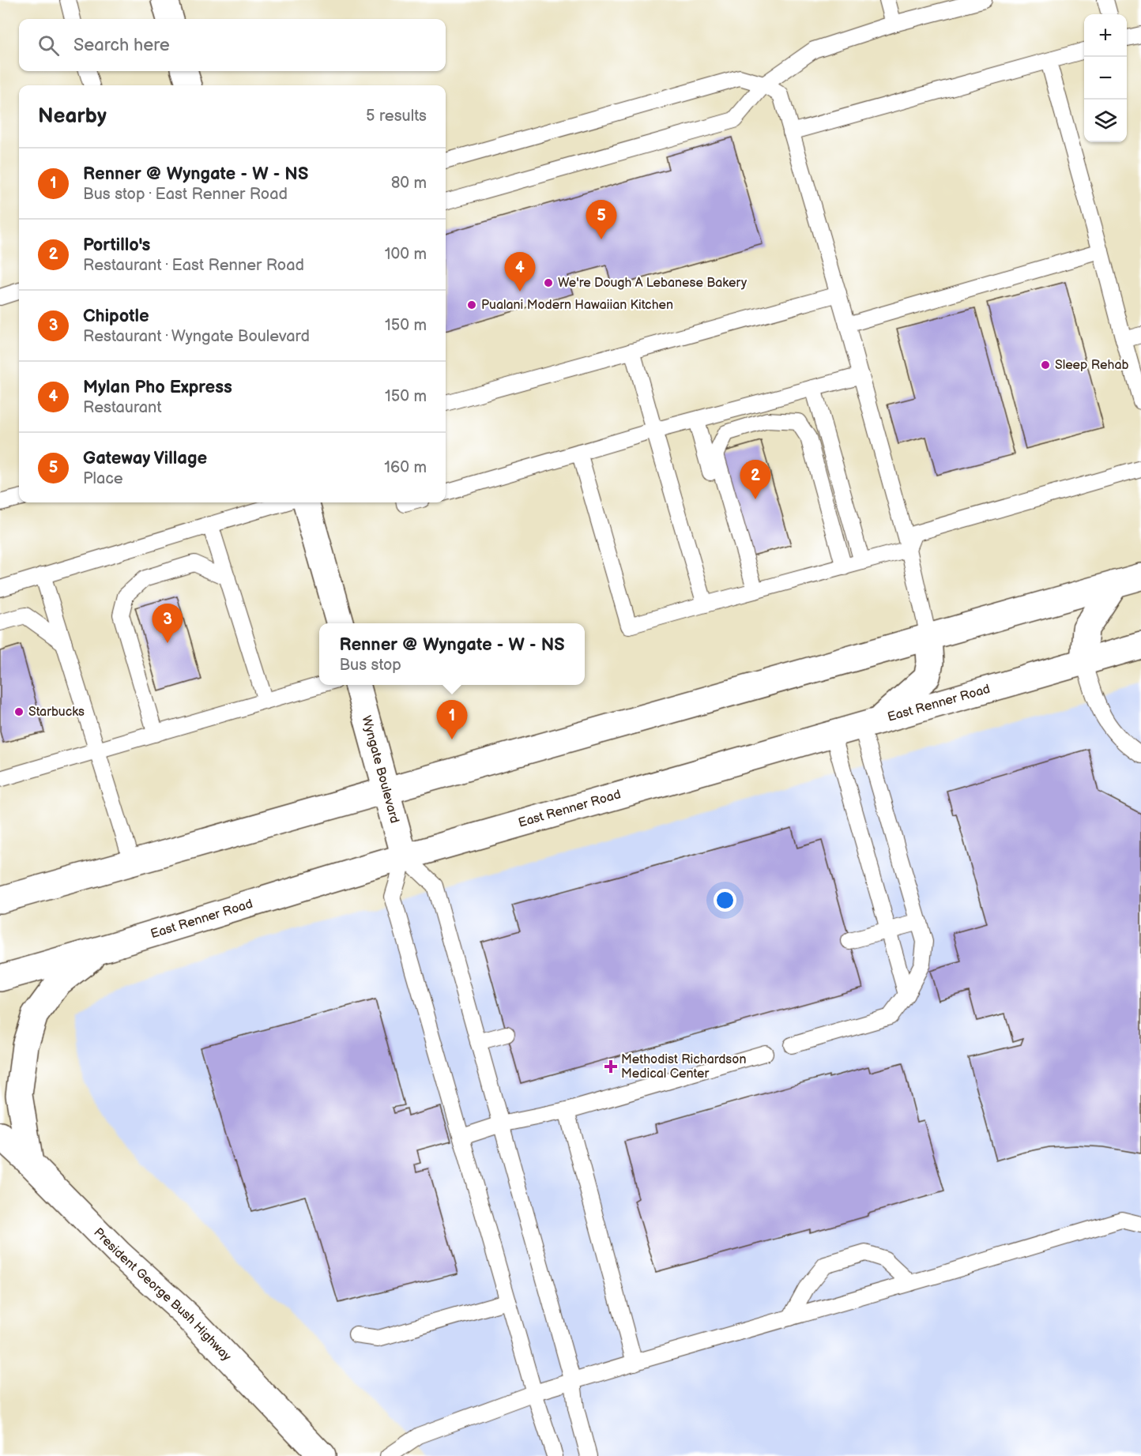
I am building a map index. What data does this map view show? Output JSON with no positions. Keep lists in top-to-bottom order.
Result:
{
  "streets": {
    "main road": ["East Renner Road", "Wyngate Boulevard", "President George Bush Highway"]
  },
  "crossings": [
    ["East Renner Road", "Wyngate Boulevard"]
  ],
  "places": {
    "other": [
      "We're Dough A Lebanese Bakery",
      "Pualani Modern Hawaiian Kitchen",
      "Sleep Rehab",
      "Starbucks"
    ],
    "health": ["Methodist Richardson Medical Center"]
  },
  "page": {
    "map_buttons": ["+", "−"],
    "search": "Search here",
    "heading": ["Nearby", "5 results"],
    "list": [
      {
        "mark": "1",
        "name": "Renner @ Wyngate - W - NS",
        "note": "Bus stop · East Renner Road",
        "value": "80 m"
      },
      {
        "mark": "2",
        "name": "Portillo's",
        "note": "Restaurant · East Renner Road",
        "value": "100 m"
      },
      {
        "mark": "3",
        "name": "Chipotle",
        "note": "Restaurant · Wyngate Boulevard",
        "value": "150 m"
      },
      {
        "mark": "4",
        "name": "Mylan Pho Express",
        "note": "Restaurant",
        "value": "150 m"
      },
      {
        "mark": "5",
        "name": "Gateway Village",
        "note": "Place",
        "value": "160 m"
      }
    ],
    "pins": [
      "5",
      "4",
      "2",
      "3",
      "1"
    ],
    "popup": ["Renner @ Wyngate - W - NS", "Bus stop"]
  }
}
